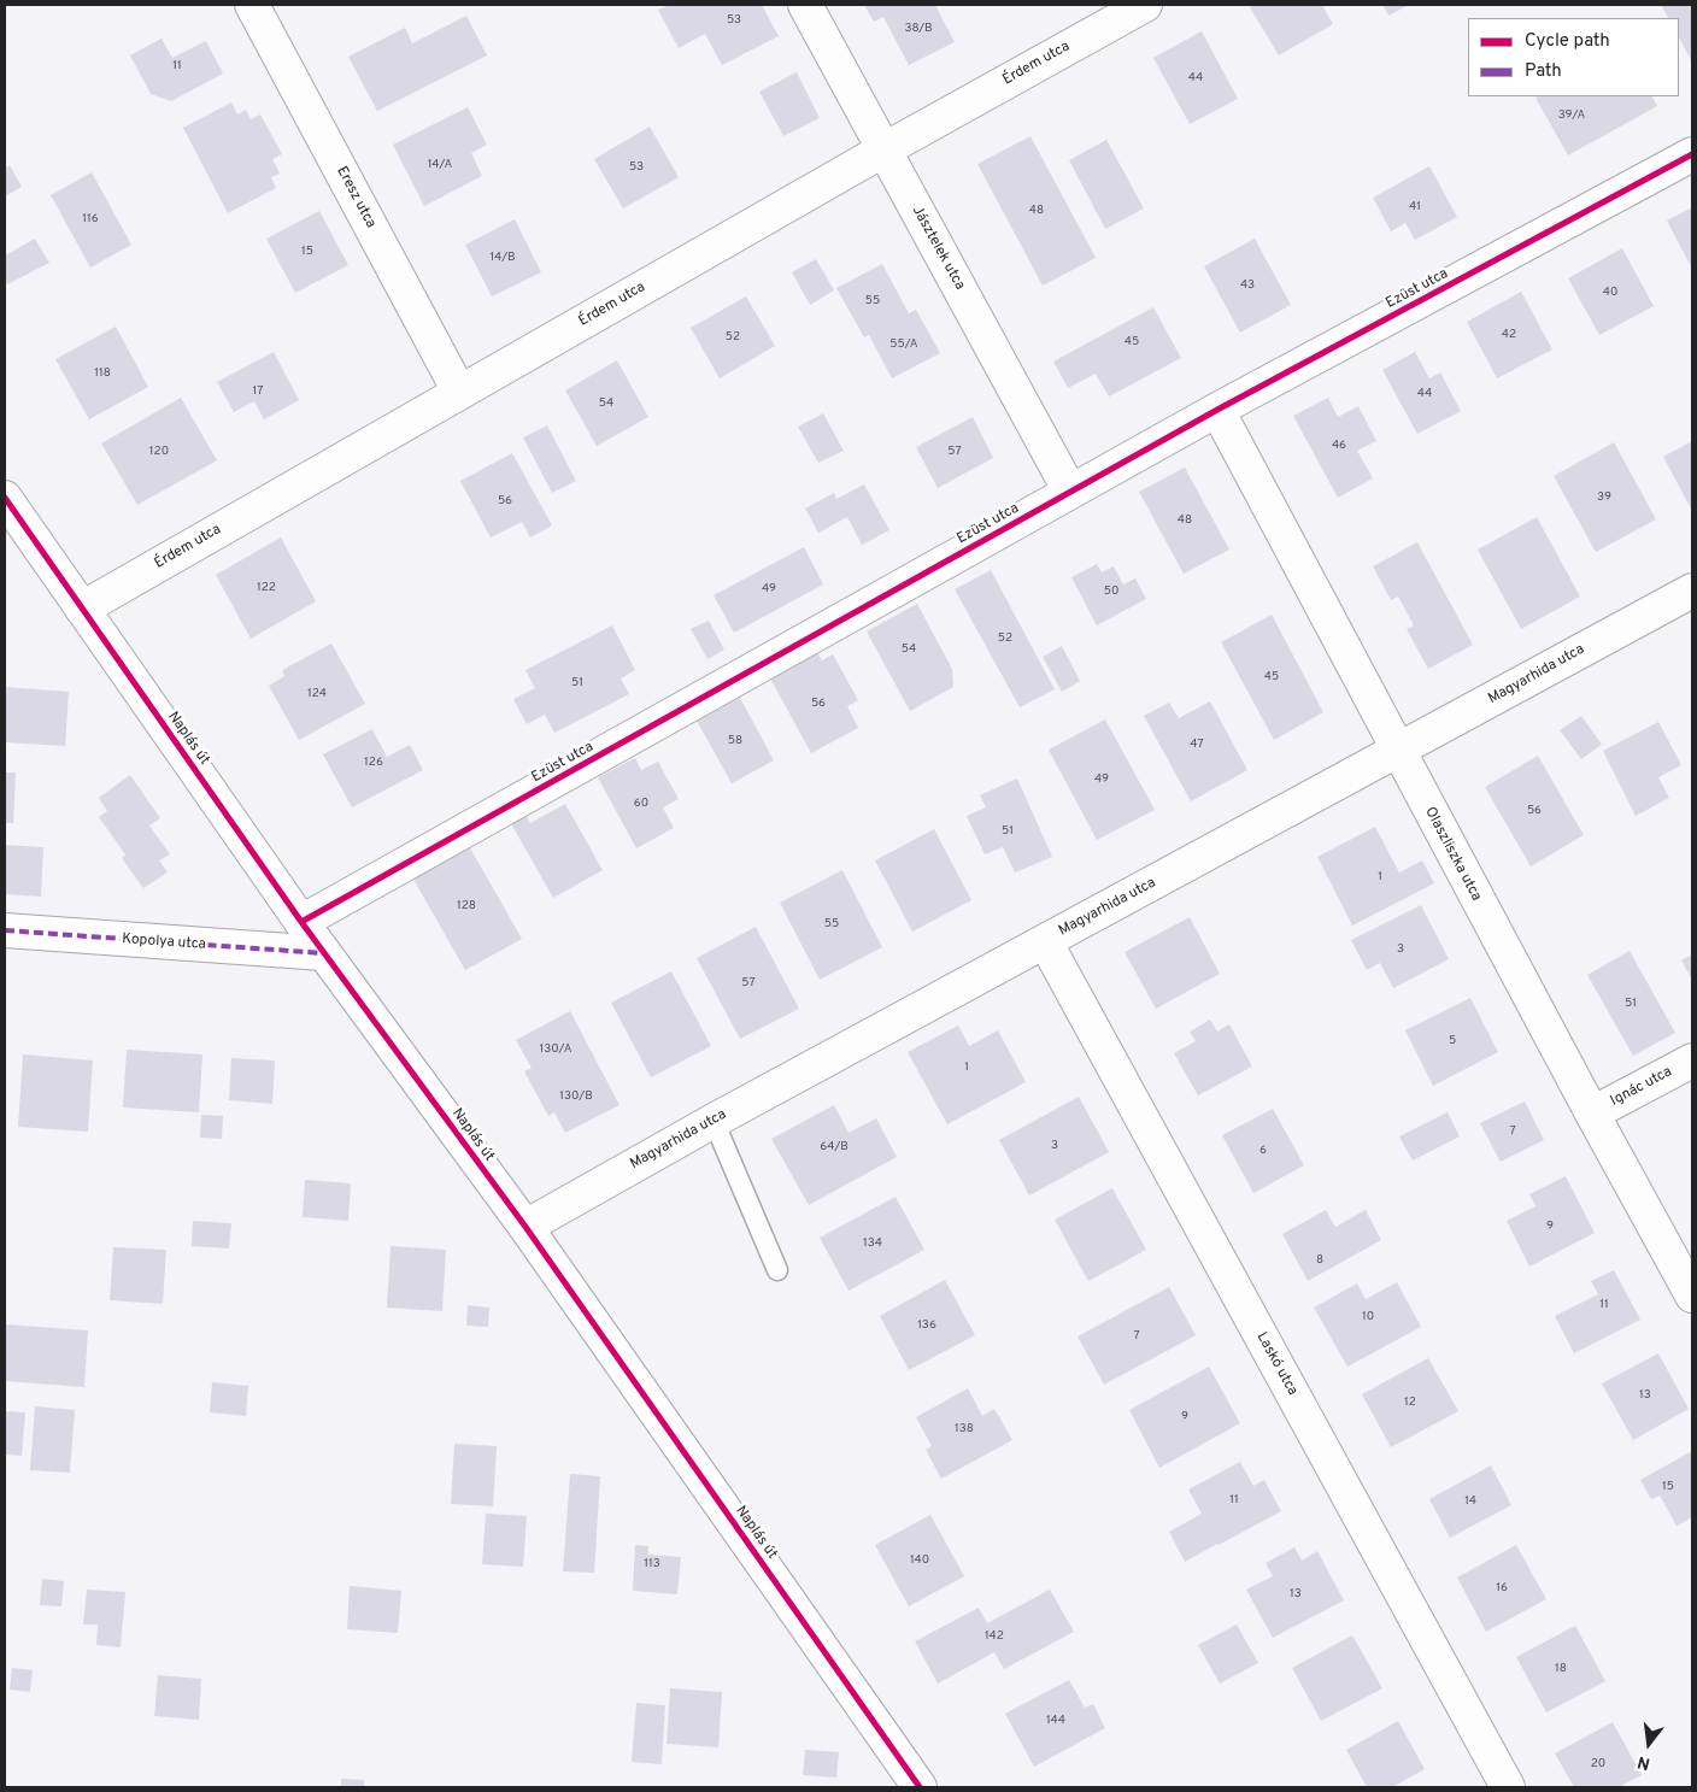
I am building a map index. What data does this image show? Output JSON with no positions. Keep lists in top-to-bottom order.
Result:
{
  "streets": {
    "street": [
      "Érdem utca",
      "Eresz utca",
      "Jásztelek utca",
      "Ezüst utca",
      "Magyarhida utca",
      "Naplás út",
      "Olaszliszka utca",
      "Kopolya utca",
      "Ignác utca",
      "Laskó utca"
    ]
  },
  "crossings": [
    ["Érdem utca", "Eresz utca"],
    ["Érdem utca", "Jásztelek utca"],
    ["Érdem utca", "Naplás út"],
    ["Jásztelek utca", "Ezüst utca"],
    ["Ezüst utca", "Naplás út"],
    ["Ezüst utca", "Olaszliszka utca"],
    ["Magyarhida utca", "Naplás út"],
    ["Magyarhida utca", "Olaszliszka utca"],
    ["Magyarhida utca", "Laskó utca"],
    ["Naplás út", "Kopolya utca"],
    ["Olaszliszka utca", "Ignác utca"]
  ],
  "house_numbers": [
    "53",
    "38/B",
    "11",
    "44",
    "39/A",
    "14/A",
    "53",
    "41",
    "48",
    "116",
    "15",
    "14/B",
    "43",
    "40",
    "55",
    "42",
    "52",
    "45",
    "55/A",
    "118",
    "17",
    "44",
    "54",
    "46",
    "120",
    "57",
    "39",
    "56",
    "48",
    "122",
    "49",
    "50",
    "52",
    "54",
    "45",
    "51",
    "124",
    "56",
    "58",
    "47",
    "126",
    "49",
    "60",
    "56",
    "51",
    "1",
    "128",
    "55",
    "3",
    "57",
    "51",
    "5",
    "130/A",
    "1",
    "130/B",
    "7",
    "3",
    "64/B",
    "6",
    "9",
    "134",
    "8",
    "11",
    "10",
    "136",
    "7",
    "13",
    "12",
    "9",
    "138",
    "15",
    "11",
    "14",
    "140",
    "113",
    "16",
    "13",
    "142",
    "18",
    "144",
    "20"
  ],
  "legend": ["Cycle path", "Path"],
  "north": "bottom"
}
